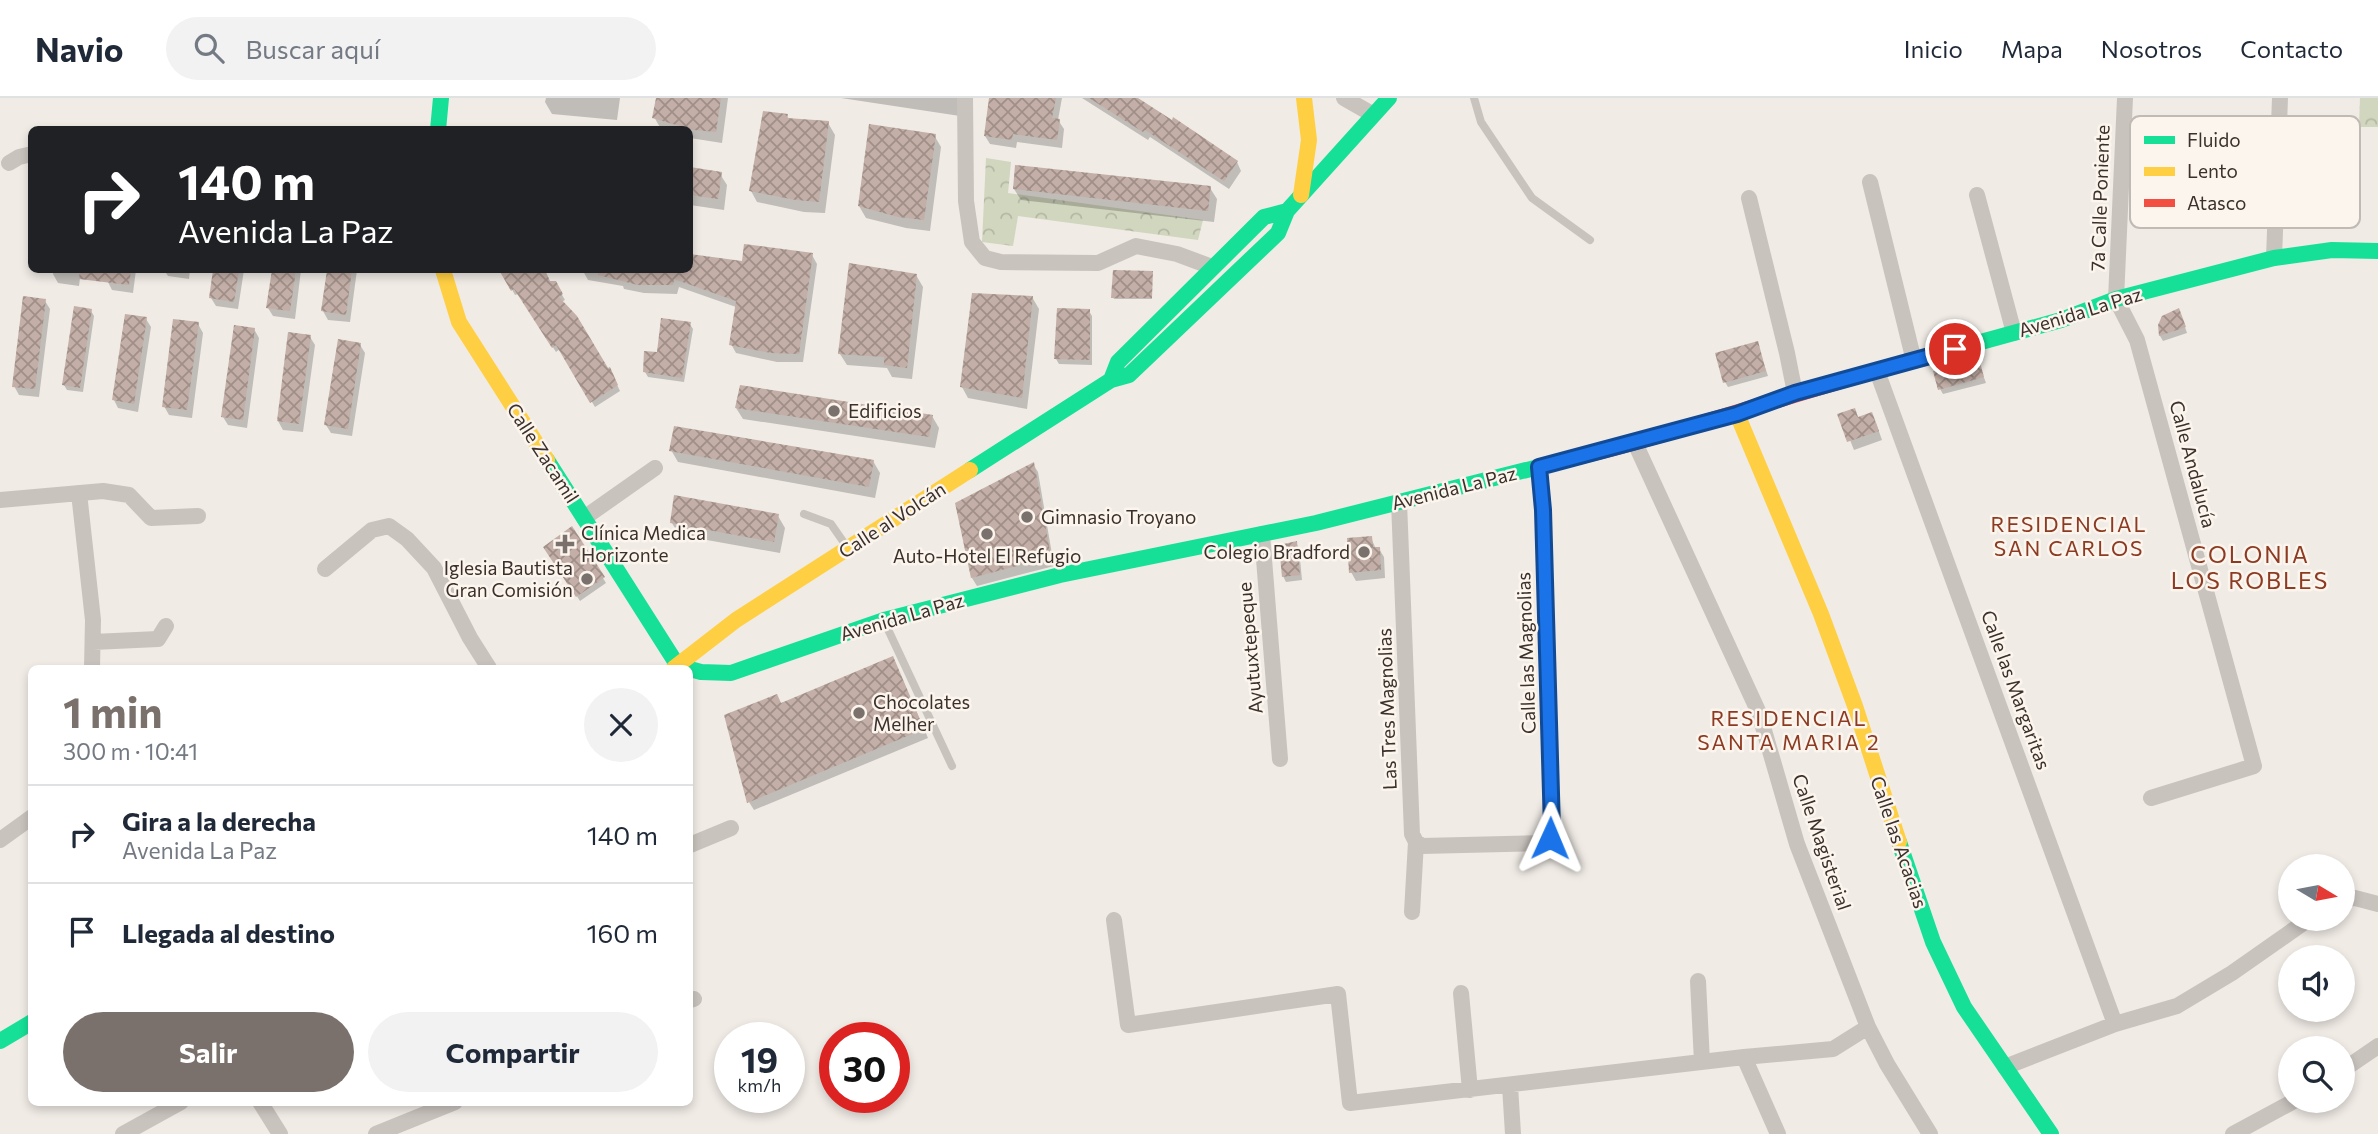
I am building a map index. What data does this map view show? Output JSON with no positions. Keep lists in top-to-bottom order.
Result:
{
  "streets": {
    "street": [
      "7a Calle Poniente",
      "Avenida La Paz",
      "Calle Zacamil",
      "Calle Andalucía",
      "Calle al Volcán",
      "Ayutuxtepeque",
      "Calle las Magnolias",
      "Calle las Margaritas",
      "Las Tres Magnolias",
      "Calle Magisterial",
      "Calle las Acacias"
    ]
  },
  "crossings": [
    ["7a Calle Poniente", "Avenida La Paz"],
    ["7a Calle Poniente", "Calle Andalucía"],
    ["Avenida La Paz", "Calle Andalucía"],
    ["Avenida La Paz", "Ayutuxtepeque"],
    ["Avenida La Paz", "Calle las Magnolias"],
    ["Avenida La Paz", "Calle las Margaritas"],
    ["Avenida La Paz", "Las Tres Magnolias"],
    ["Avenida La Paz", "Calle Magisterial"],
    ["Avenida La Paz", "Calle las Acacias"],
    ["Calle las Magnolias", "Las Tres Magnolias"]
  ],
  "districts": ["RESIDENCIAL SAN CARLOS", "COLONIA LOS ROBLES", "RESIDENCIAL SANTA MARIA 2"],
  "places": {
    "other": [
      "Edificios",
      "Gimnasio Troyano",
      "Auto-Hotel El Refugio",
      "Colegio Bradford",
      "Iglesia Bautista Gran Comisión",
      "Chocolates Melher"
    ],
    "health": ["Clínica Medica Horizonte"]
  },
  "legend": ["Fluido", "Lento", "Atasco"],
  "north": "right",
  "page": {
    "header": "Navio",
    "search": "Buscar aquí",
    "nav": [
      "Inicio",
      "Mapa",
      "Nosotros",
      "Contacto"
    ],
    "turn": ["140 m", "Avenida La Paz"],
    "heading": ["1 min", "300 m · 10:41"],
    "list": [
      {
        "name": "Gira a la derecha",
        "note": "Avenida La Paz",
        "value": "140 m"
      },
      {
        "name": "Llegada al destino",
        "value": "160 m"
      }
    ],
    "buttons": ["Salir", "Compartir"],
    "speed": "19 km/h",
    "limit": "30"
  }
}
